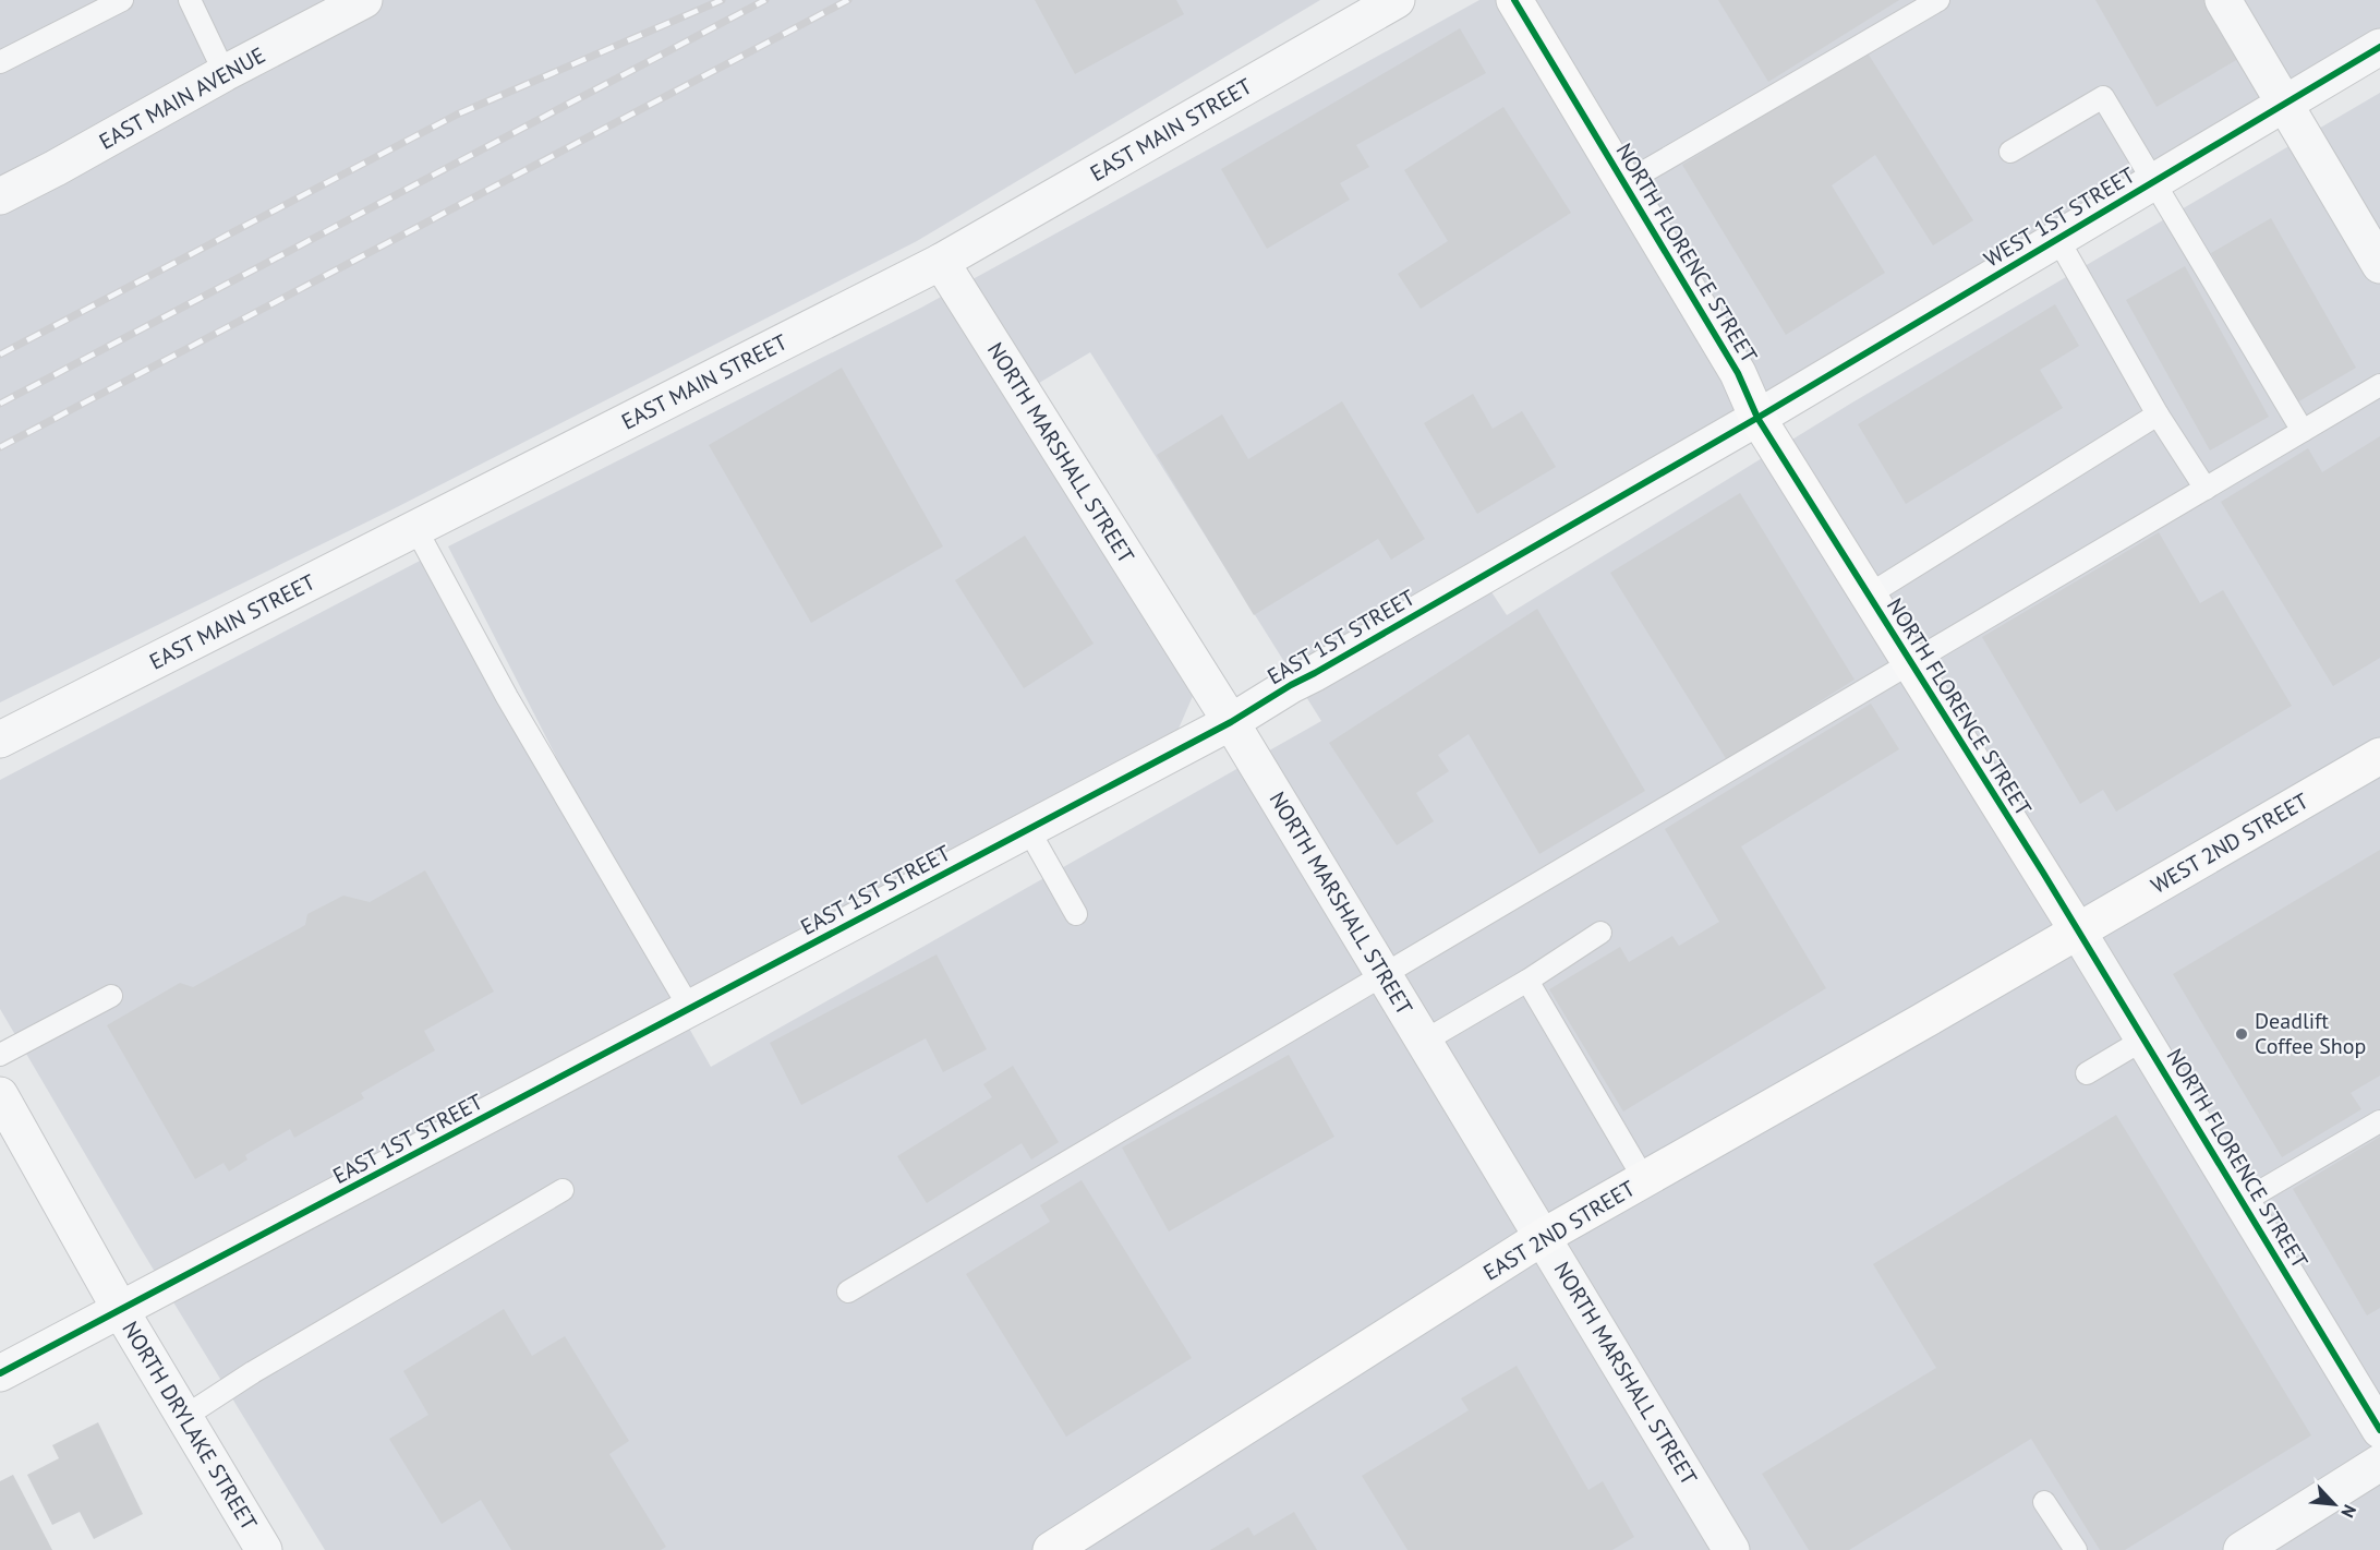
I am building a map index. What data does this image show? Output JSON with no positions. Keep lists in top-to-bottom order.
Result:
{
  "streets": {
    "main road": ["NORTH FLORENCE STREET", "WEST 2ND STREET", "EAST 2ND STREET"],
    "street": [
      "EAST MAIN AVENUE",
      "EAST MAIN STREET",
      "WEST 1ST STREET",
      "NORTH MARSHALL STREET",
      "EAST 1ST STREET",
      "NORTH DRYLAKE STREET"
    ]
  },
  "crossings": [
    ["EAST MAIN STREET", "NORTH MARSHALL STREET"],
    ["WEST 1ST STREET", "NORTH FLORENCE STREET"],
    ["WEST 1ST STREET", "EAST 1ST STREET"],
    ["NORTH FLORENCE STREET", "EAST 1ST STREET"],
    ["NORTH FLORENCE STREET", "WEST 2ND STREET"],
    ["NORTH FLORENCE STREET", "EAST 2ND STREET"],
    ["NORTH MARSHALL STREET", "EAST 1ST STREET"],
    ["NORTH MARSHALL STREET", "EAST 2ND STREET"],
    ["EAST 1ST STREET", "NORTH DRYLAKE STREET"],
    ["WEST 2ND STREET", "EAST 2ND STREET"]
  ],
  "places": ["Deadlift Coffee Shop"],
  "north": "bottom right"
}
